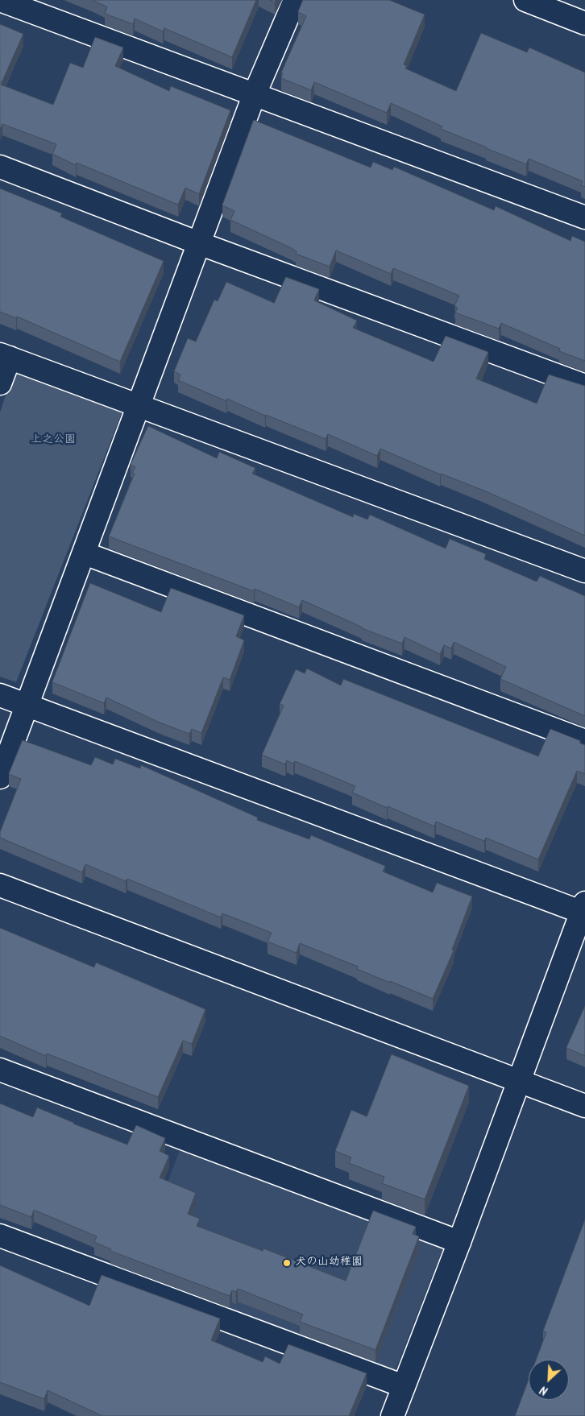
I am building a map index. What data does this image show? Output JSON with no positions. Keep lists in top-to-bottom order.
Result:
{
  "parks": ["上之公園"],
  "places": ["犬の山幼稚園"],
  "north": "bottom left"
}
